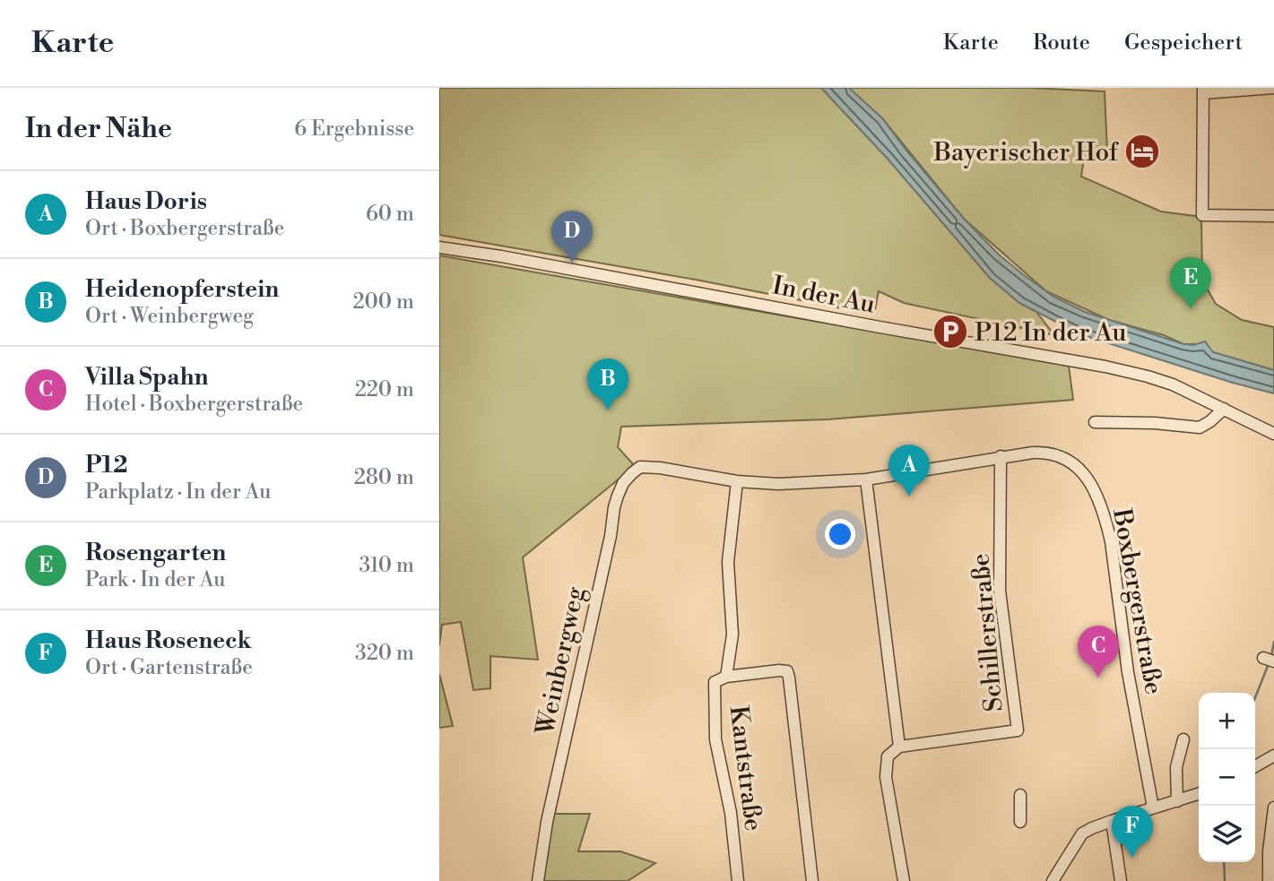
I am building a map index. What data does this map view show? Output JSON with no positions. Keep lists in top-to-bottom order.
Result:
{
  "streets": {
    "street": [
      "In der Au",
      "Boxbergerstraße",
      "Schillerstraße",
      "Weinbergweg",
      "Kantstraße"
    ]
  },
  "crossings": [
    ["Boxbergerstraße", "Schillerstraße"],
    ["Boxbergerstraße", "Weinbergweg"],
    ["Boxbergerstraße", "Kantstraße"]
  ],
  "places": {
    "hotel": ["Bayerischer Hof"],
    "parking": ["P12 In der Au"]
  },
  "page": {
    "header": "Karte",
    "nav": ["Karte", "Route", "Gespeichert"],
    "heading": ["In der Nähe", "6 Ergebnisse"],
    "list": [
      {
        "mark": "A",
        "name": "Haus Doris",
        "note": "Ort · Boxbergerstraße",
        "value": "60 m"
      },
      {
        "mark": "B",
        "name": "Heidenopferstein",
        "note": "Ort · Weinbergweg",
        "value": "200 m"
      },
      {
        "mark": "C",
        "name": "Villa Spahn",
        "note": "Hotel · Boxbergerstraße",
        "value": "220 m"
      },
      {
        "mark": "D",
        "name": "P12",
        "note": "Parkplatz · In der Au",
        "value": "280 m"
      },
      {
        "mark": "E",
        "name": "Rosengarten",
        "note": "Park · In der Au",
        "value": "310 m"
      },
      {
        "mark": "F",
        "name": "Haus Roseneck",
        "note": "Ort · Gartenstraße",
        "value": "320 m"
      }
    ],
    "pins": [
      "D",
      "E",
      "B",
      "A",
      "C",
      "F"
    ],
    "map_buttons": ["+", "−"]
  }
}
